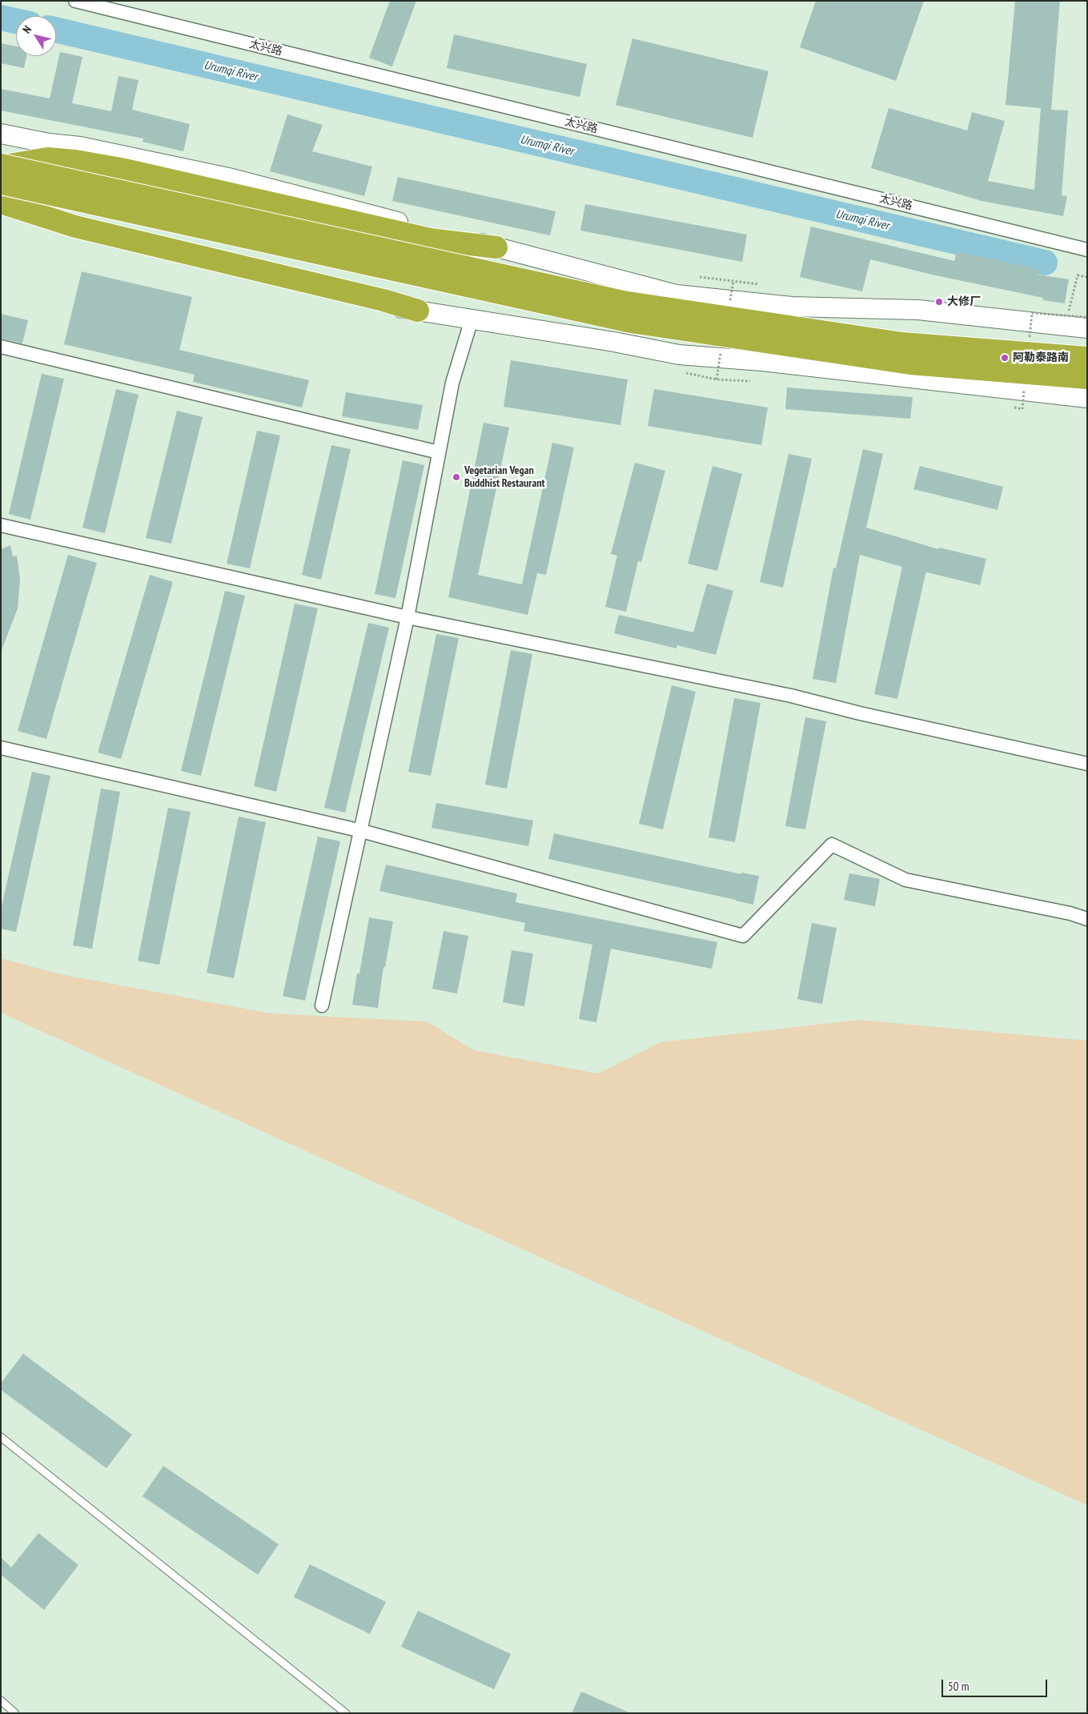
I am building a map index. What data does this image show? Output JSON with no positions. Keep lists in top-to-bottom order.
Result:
{
  "streets": {
    "street": ["太兴路"]
  },
  "water": ["Urumqi River"],
  "places": ["大修厂", "阿勒泰路南", "Vegetarian Vegan Buddhist Restaurant"],
  "scale_bar": "50 m",
  "north": "top left"
}
